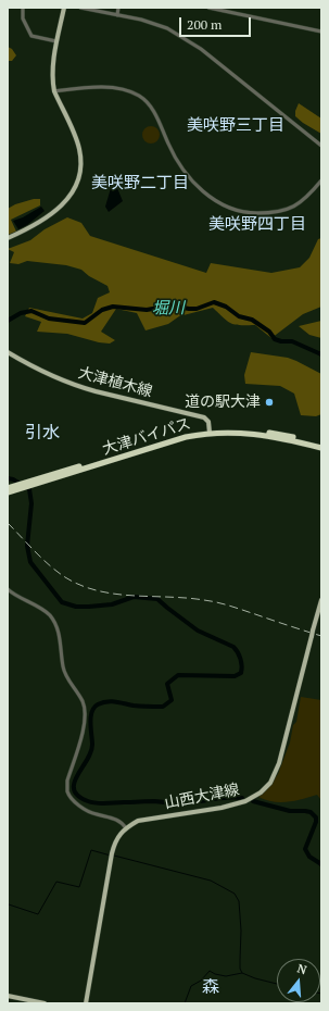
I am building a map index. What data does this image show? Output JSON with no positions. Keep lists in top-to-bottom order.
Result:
{
  "streets": {
    "highway": ["大津バイパス"],
    "main road": ["大津植木線", "山西大津線"]
  },
  "crossings": [
    ["大津植木線", "大津バイパス"]
  ],
  "districts": [
    "美咲野三丁目",
    "美咲野二丁目",
    "美咲野四丁目",
    "引水",
    "森"
  ],
  "water": ["堀川"],
  "places": ["道の駅大津"],
  "scale_bar": "200 m",
  "north": "top"
}
